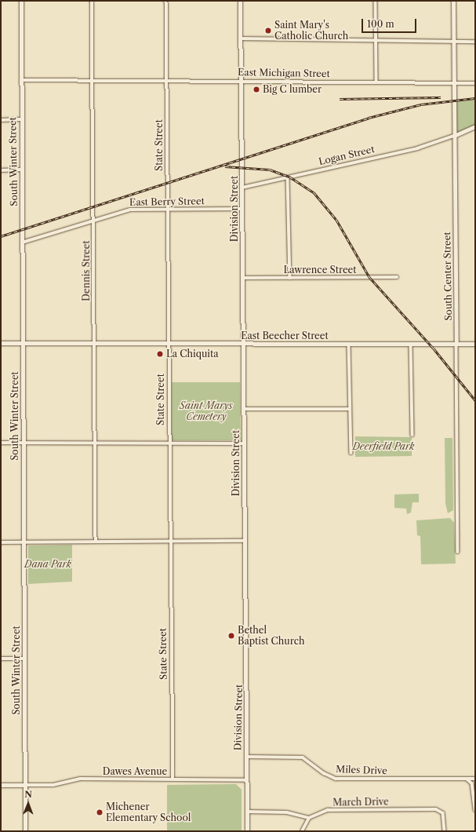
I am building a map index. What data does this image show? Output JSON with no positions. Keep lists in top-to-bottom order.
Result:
{
  "streets": {
    "street": [
      "East Michigan Street",
      "State Street",
      "Logan Street",
      "South Winter Street",
      "East Berry Street",
      "Division Street",
      "Lawrence Street",
      "Dennis Street",
      "South Center Street",
      "East Beecher Street",
      "Miles Drive",
      "Dawes Avenue",
      "March Drive"
    ]
  },
  "crossings": [
    ["East Michigan Street", "State Street"],
    ["East Michigan Street", "South Winter Street"],
    ["East Michigan Street", "Division Street"],
    ["East Michigan Street", "Dennis Street"],
    ["East Michigan Street", "South Center Street"],
    ["State Street", "East Berry Street"],
    ["State Street", "East Beecher Street"],
    ["State Street", "Dawes Avenue"],
    ["Logan Street", "Division Street"],
    ["Logan Street", "South Center Street"],
    ["South Winter Street", "East Berry Street"],
    ["South Winter Street", "East Beecher Street"],
    ["South Winter Street", "Dawes Avenue"],
    ["East Berry Street", "Division Street"],
    ["East Berry Street", "Dennis Street"],
    ["Division Street", "Lawrence Street"],
    ["Division Street", "East Beecher Street"],
    ["Division Street", "Miles Drive"],
    ["Division Street", "Dawes Avenue"],
    ["Dennis Street", "East Beecher Street"],
    ["South Center Street", "East Beecher Street"]
  ],
  "parks": ["Saint Marys Cemetery", "Deerfield Park", "Dana Park"],
  "places": [
    "Saint Mary's Catholic Church",
    "Big C lumber",
    "La Chiquita",
    "Bethel Baptist Church",
    "Michener Elementary School"
  ],
  "scale_bar": "100 m",
  "north": "top"
}
